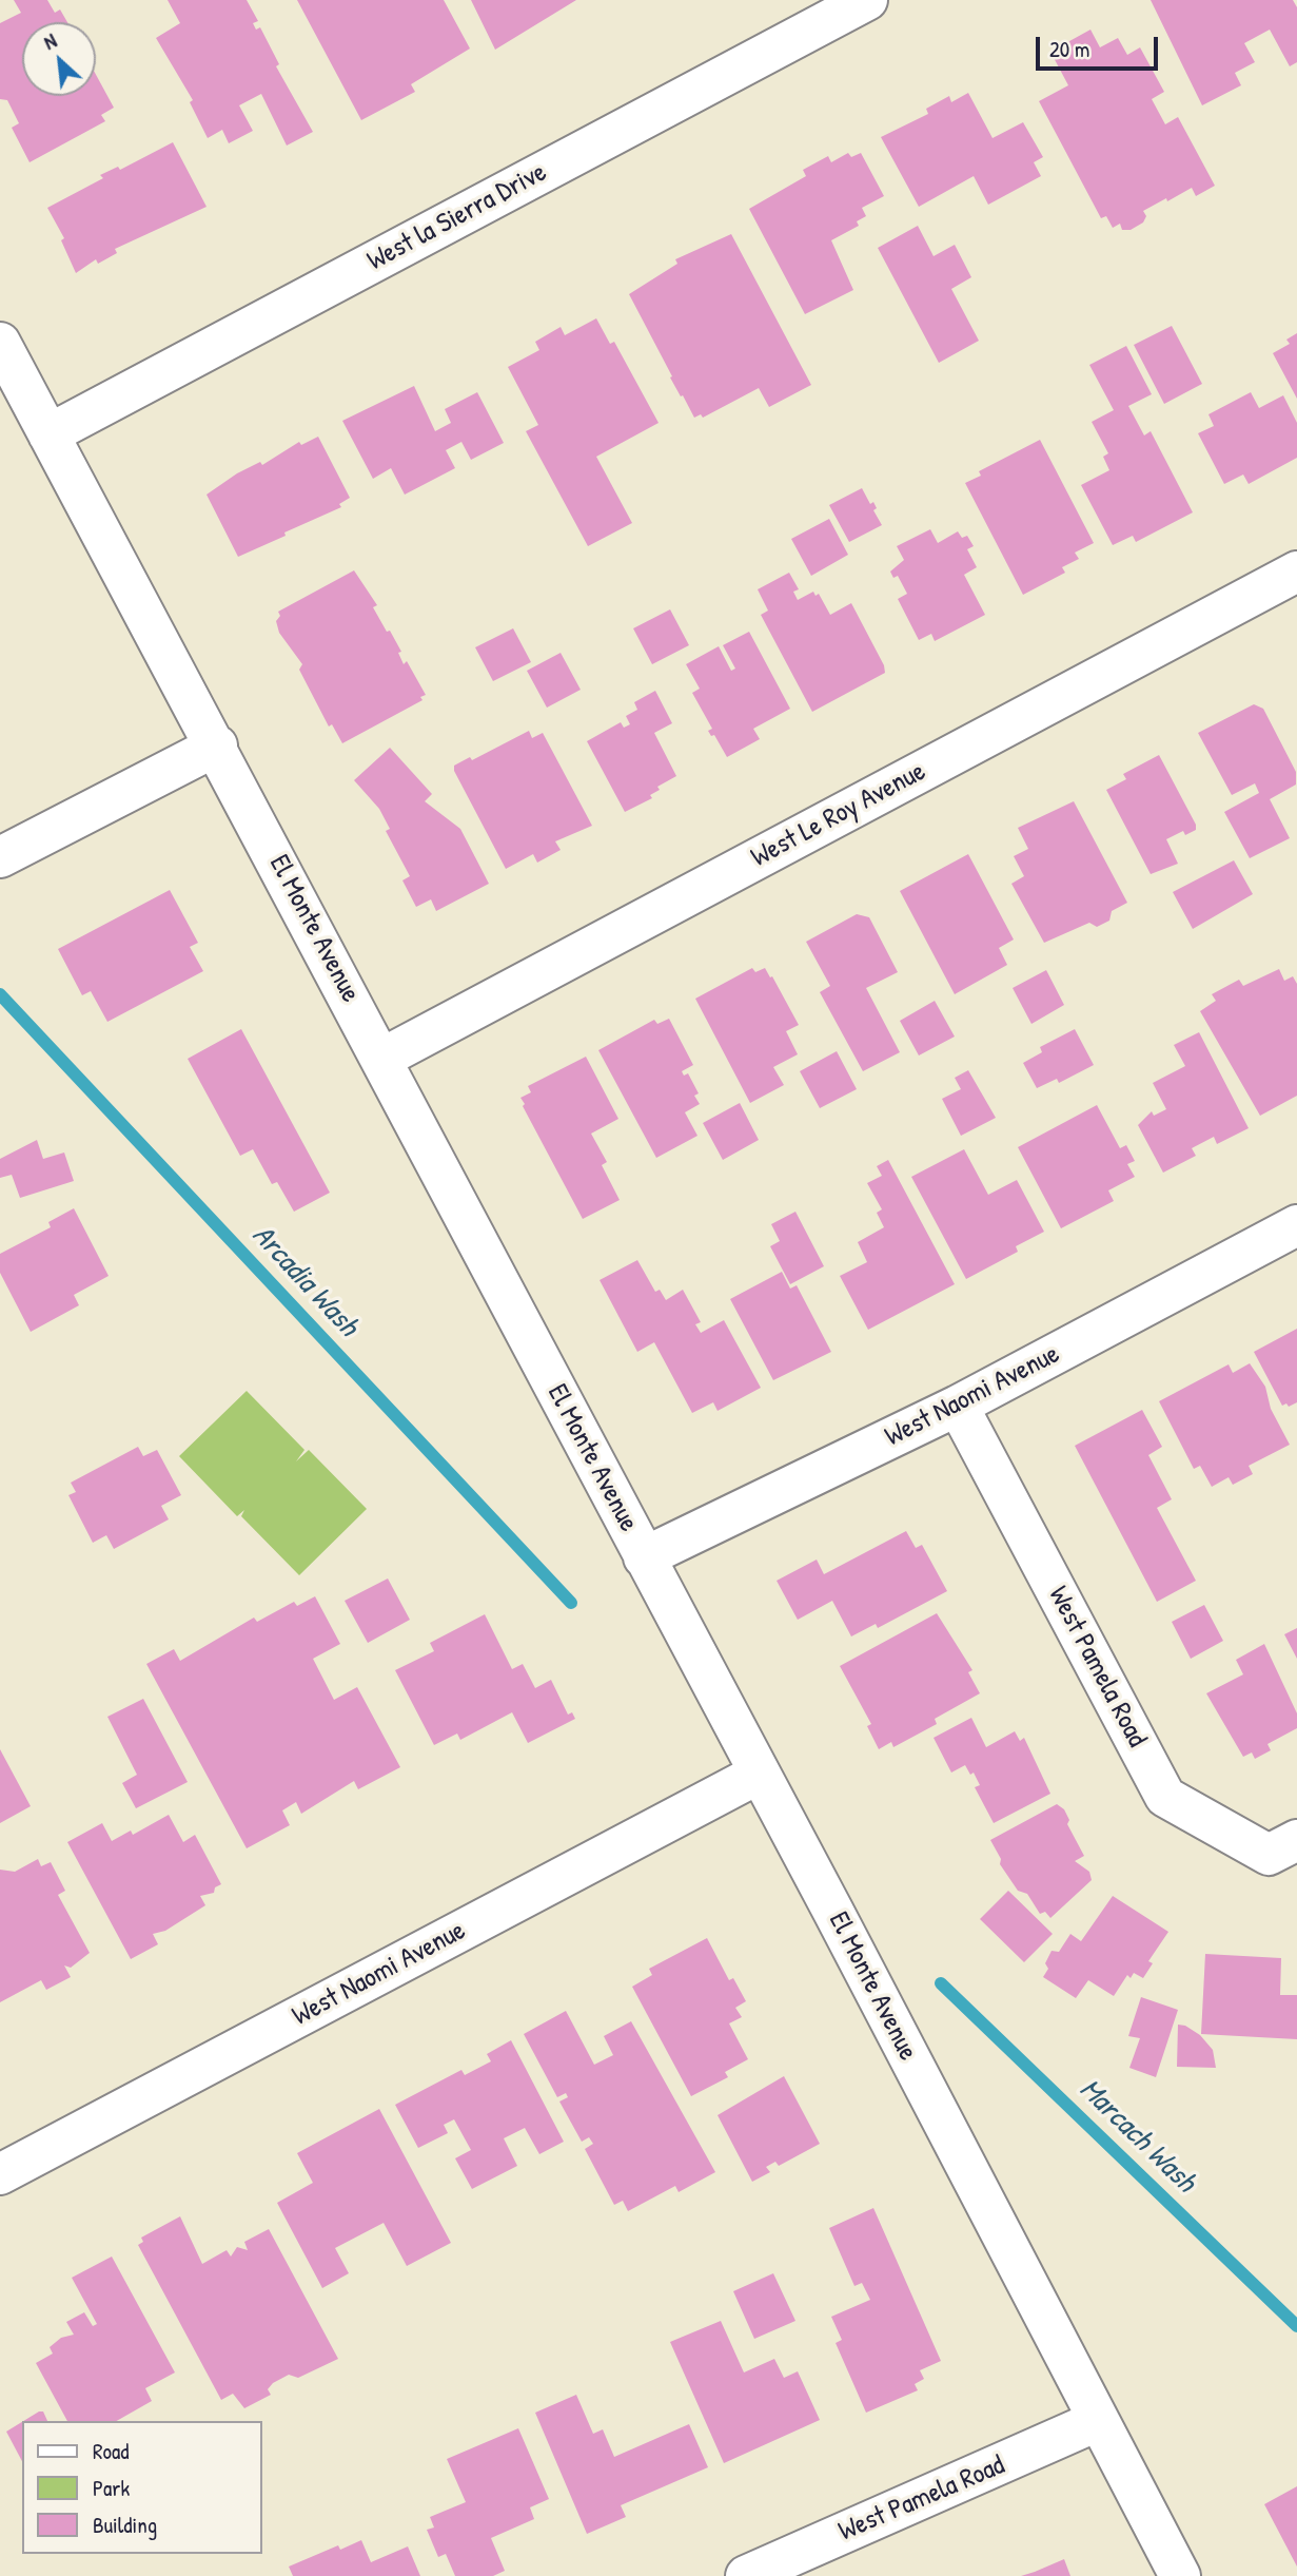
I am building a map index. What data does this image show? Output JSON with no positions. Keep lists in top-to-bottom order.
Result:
{
  "streets": {
    "street": [
      "West la Sierra Drive",
      "West Le Roy Avenue",
      "El Monte Avenue",
      "West Naomi Avenue",
      "West Pamela Road"
    ]
  },
  "crossings": [
    ["West la Sierra Drive", "El Monte Avenue"],
    ["West Le Roy Avenue", "El Monte Avenue"],
    ["El Monte Avenue", "West Naomi Avenue"],
    ["El Monte Avenue", "West Pamela Road"],
    ["West Naomi Avenue", "West Pamela Road"]
  ],
  "water": ["Arcadia Wash", "Marcach Wash"],
  "legend": ["Road", "Park", "Building"],
  "scale_bar": "20 m",
  "north": "top left"
}
